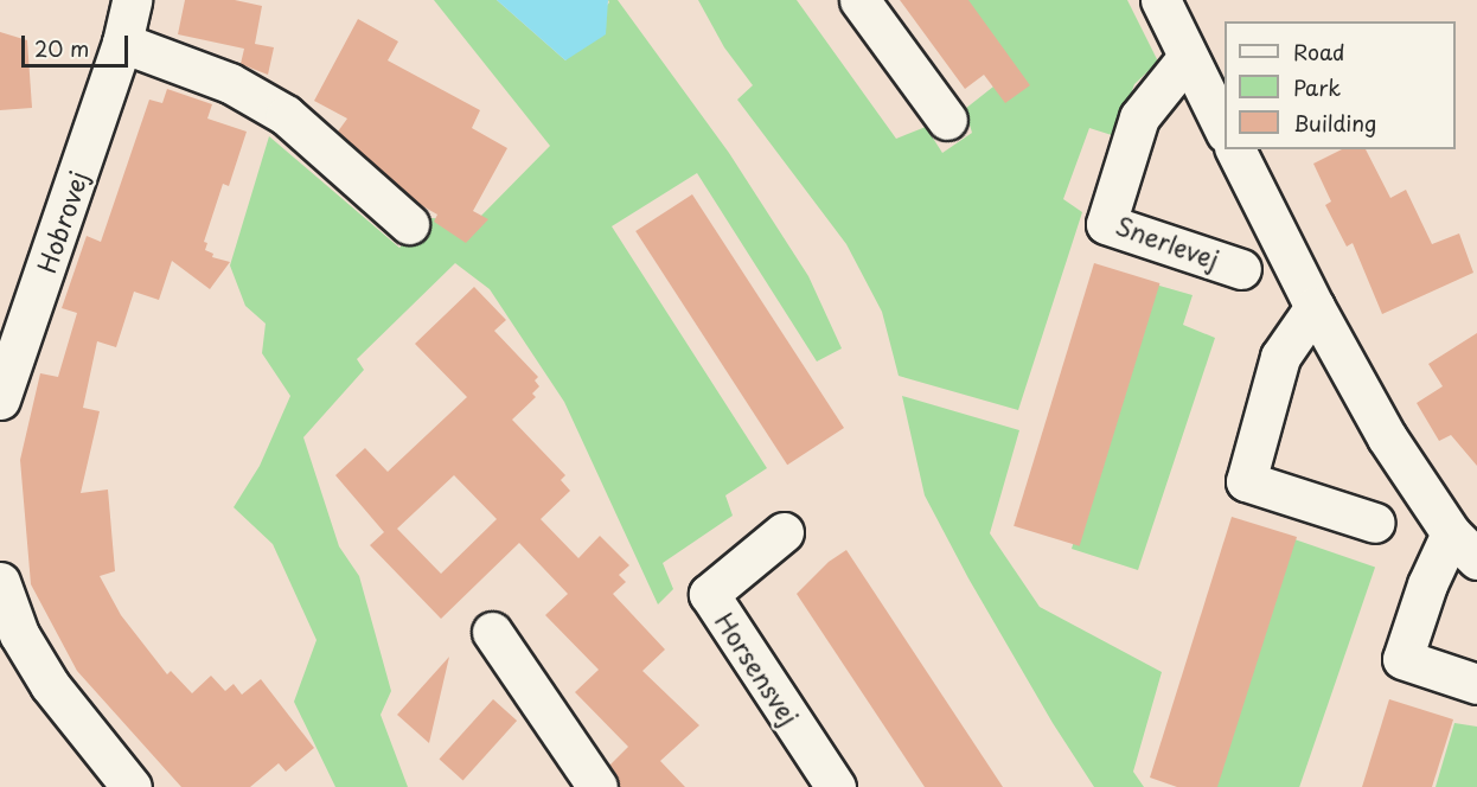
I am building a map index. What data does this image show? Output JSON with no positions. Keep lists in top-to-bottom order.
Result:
{
  "streets": {
    "street": ["Hobrovej", "Snerlevej", "Horsensvej"]
  },
  "legend": ["Road", "Park", "Building"],
  "scale_bar": "20 m"
}
